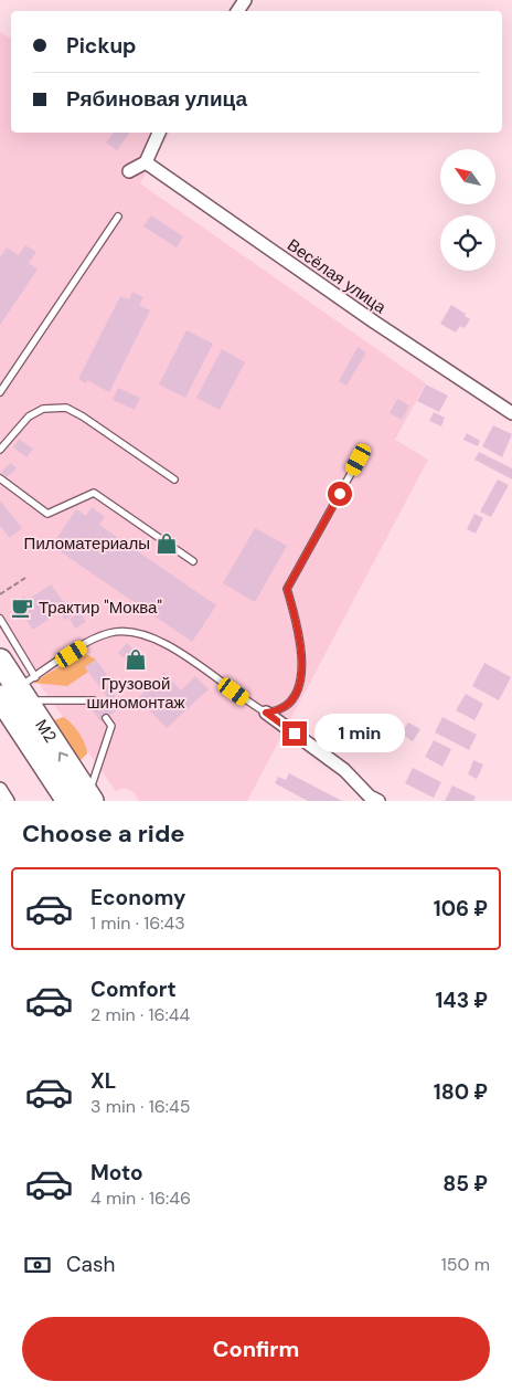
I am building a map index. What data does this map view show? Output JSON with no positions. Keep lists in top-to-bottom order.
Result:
{
  "streets": {
    "street": ["Весёлая улица"]
  },
  "places": {
    "shop": ["Пиломатериалы", "Грузовой шиномонтаж"],
    "cafe": ["Трактир \"Моква\""]
  },
  "north": "top left",
  "page": {
    "banner": ["Pickup", "Рябиновая улица"],
    "bubble": "1 min",
    "heading": "Choose a ride",
    "list": [
      {
        "name": "Economy",
        "note": "1 min · 16:43",
        "value": "106 ₽"
      },
      {
        "name": "Comfort",
        "note": "2 min · 16:44",
        "value": "143 ₽"
      },
      {
        "name": "XL",
        "note": "3 min · 16:45",
        "value": "180 ₽"
      },
      {
        "name": "Moto",
        "note": "4 min · 16:46",
        "value": "85 ₽"
      }
    ],
    "pay": ["Cash", "150 m"],
    "buttons": "Confirm"
  }
}
